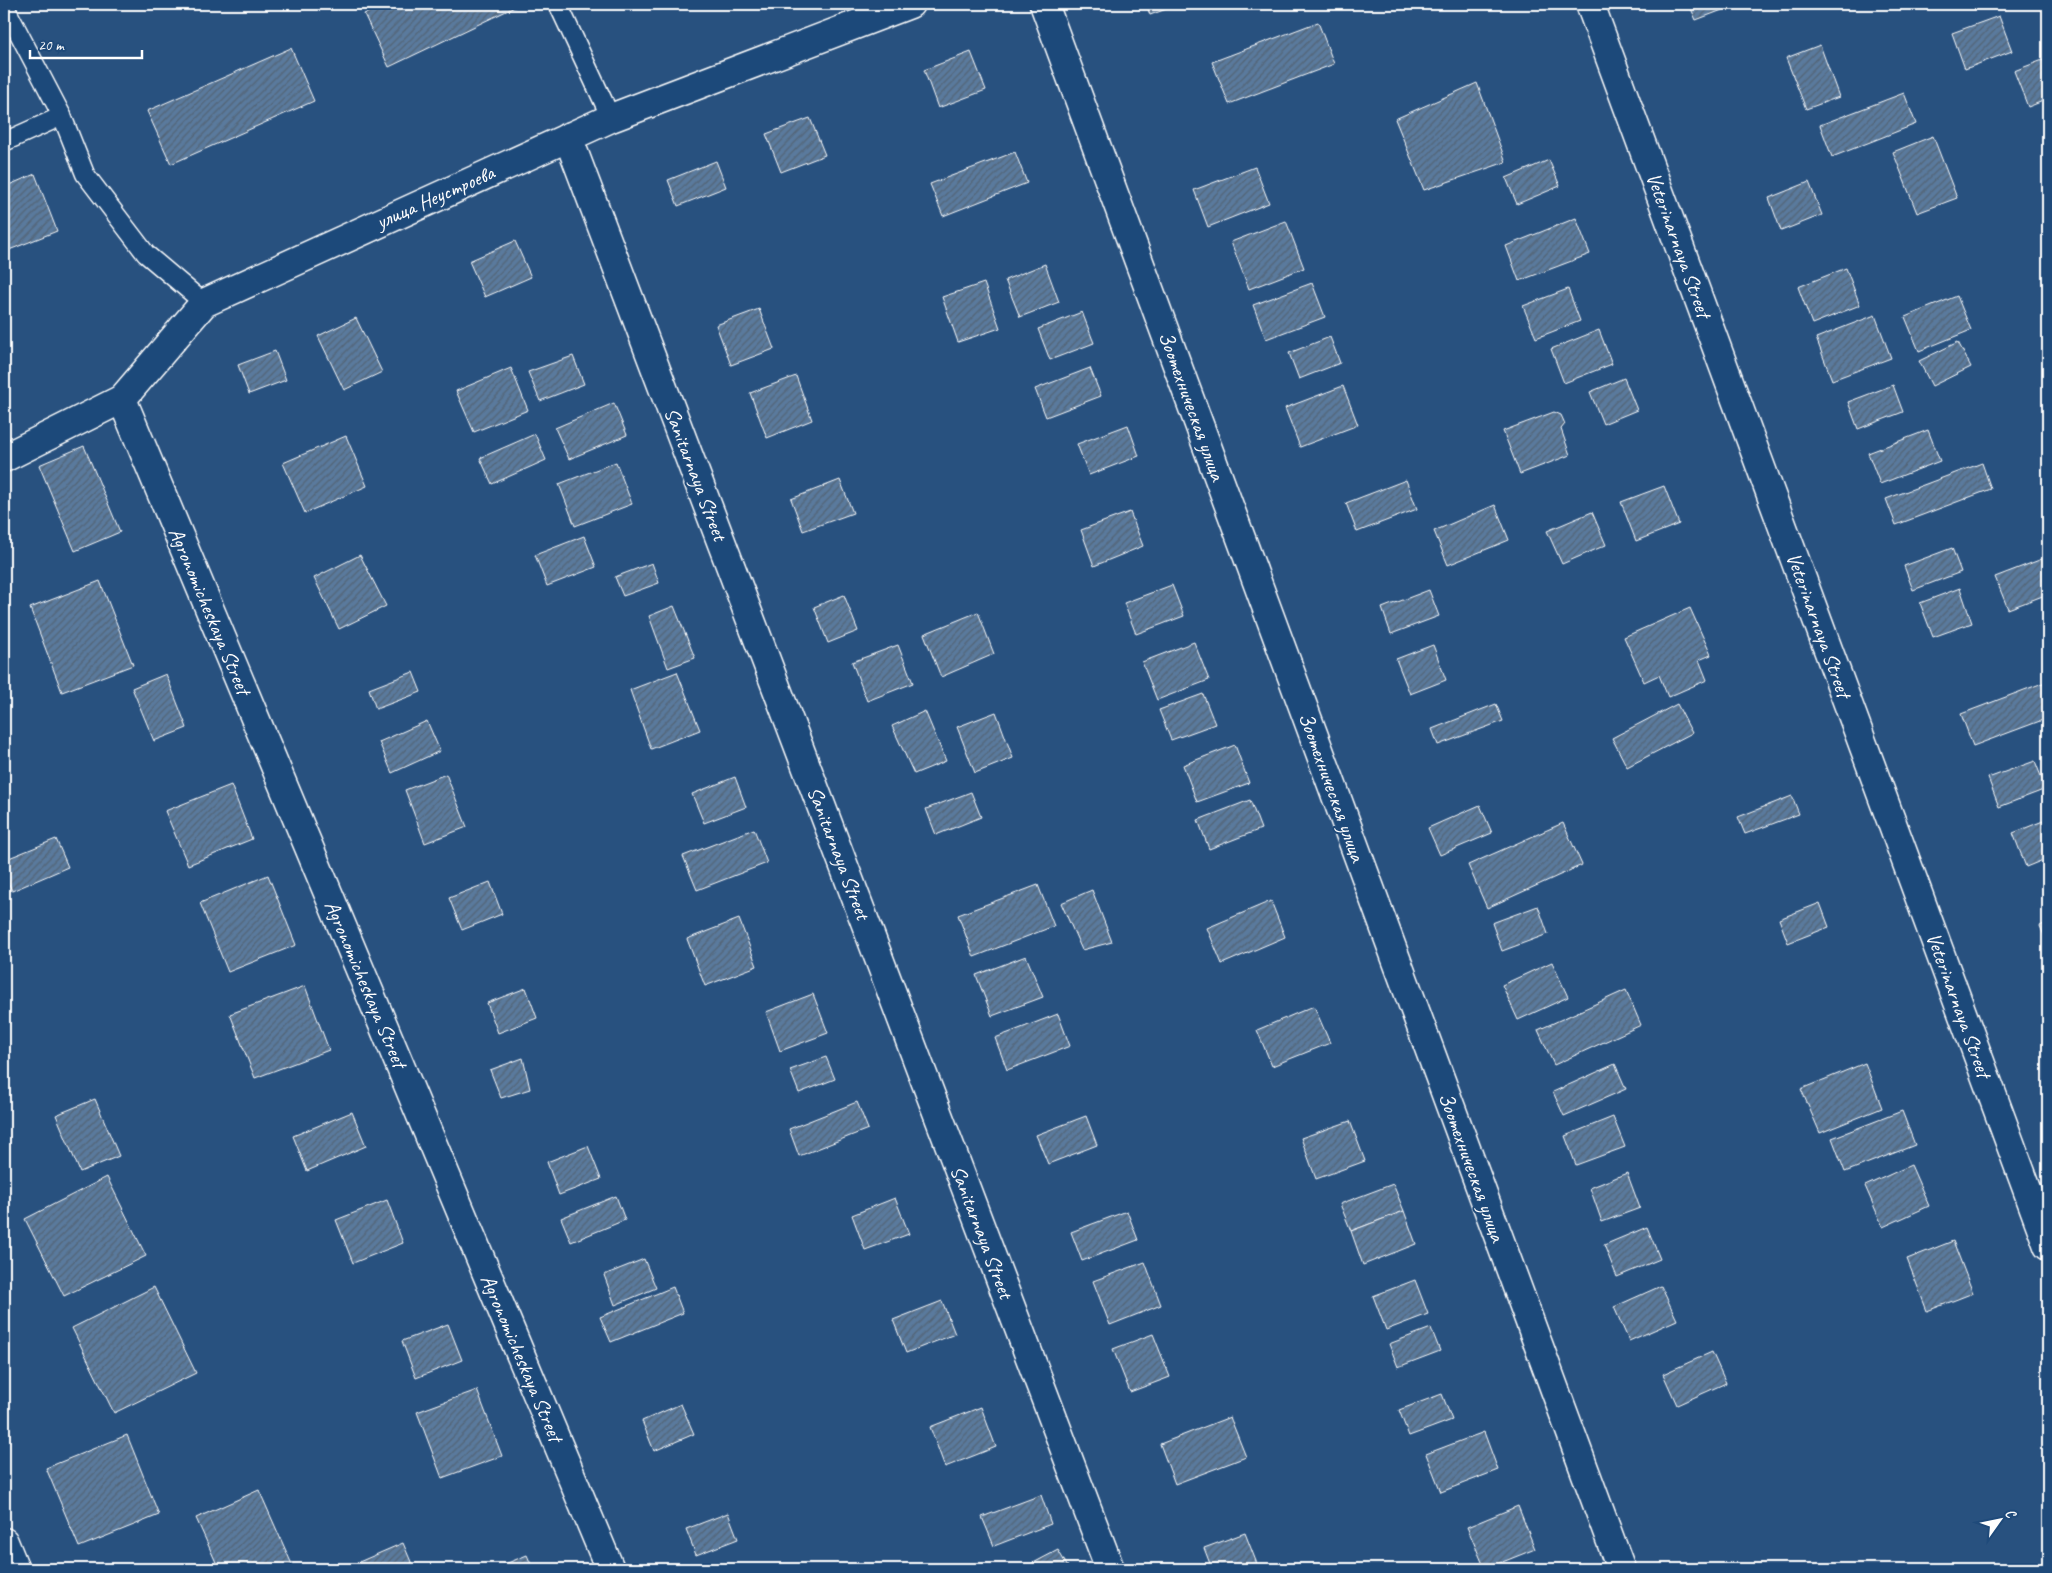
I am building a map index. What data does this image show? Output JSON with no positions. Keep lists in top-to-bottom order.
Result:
{
  "streets": {
    "street": [
      "улица Неустроева",
      "Veterinarnaya Street",
      "Зоотехническая улица",
      "Sanitarnaya Street",
      "Agronomicheskaya Street"
    ]
  },
  "crossings": [
    ["улица Неустроева", "Sanitarnaya Street"],
    ["улица Неустроева", "Agronomicheskaya Street"]
  ],
  "scale_bar": "20 m",
  "north": "top right"
}
